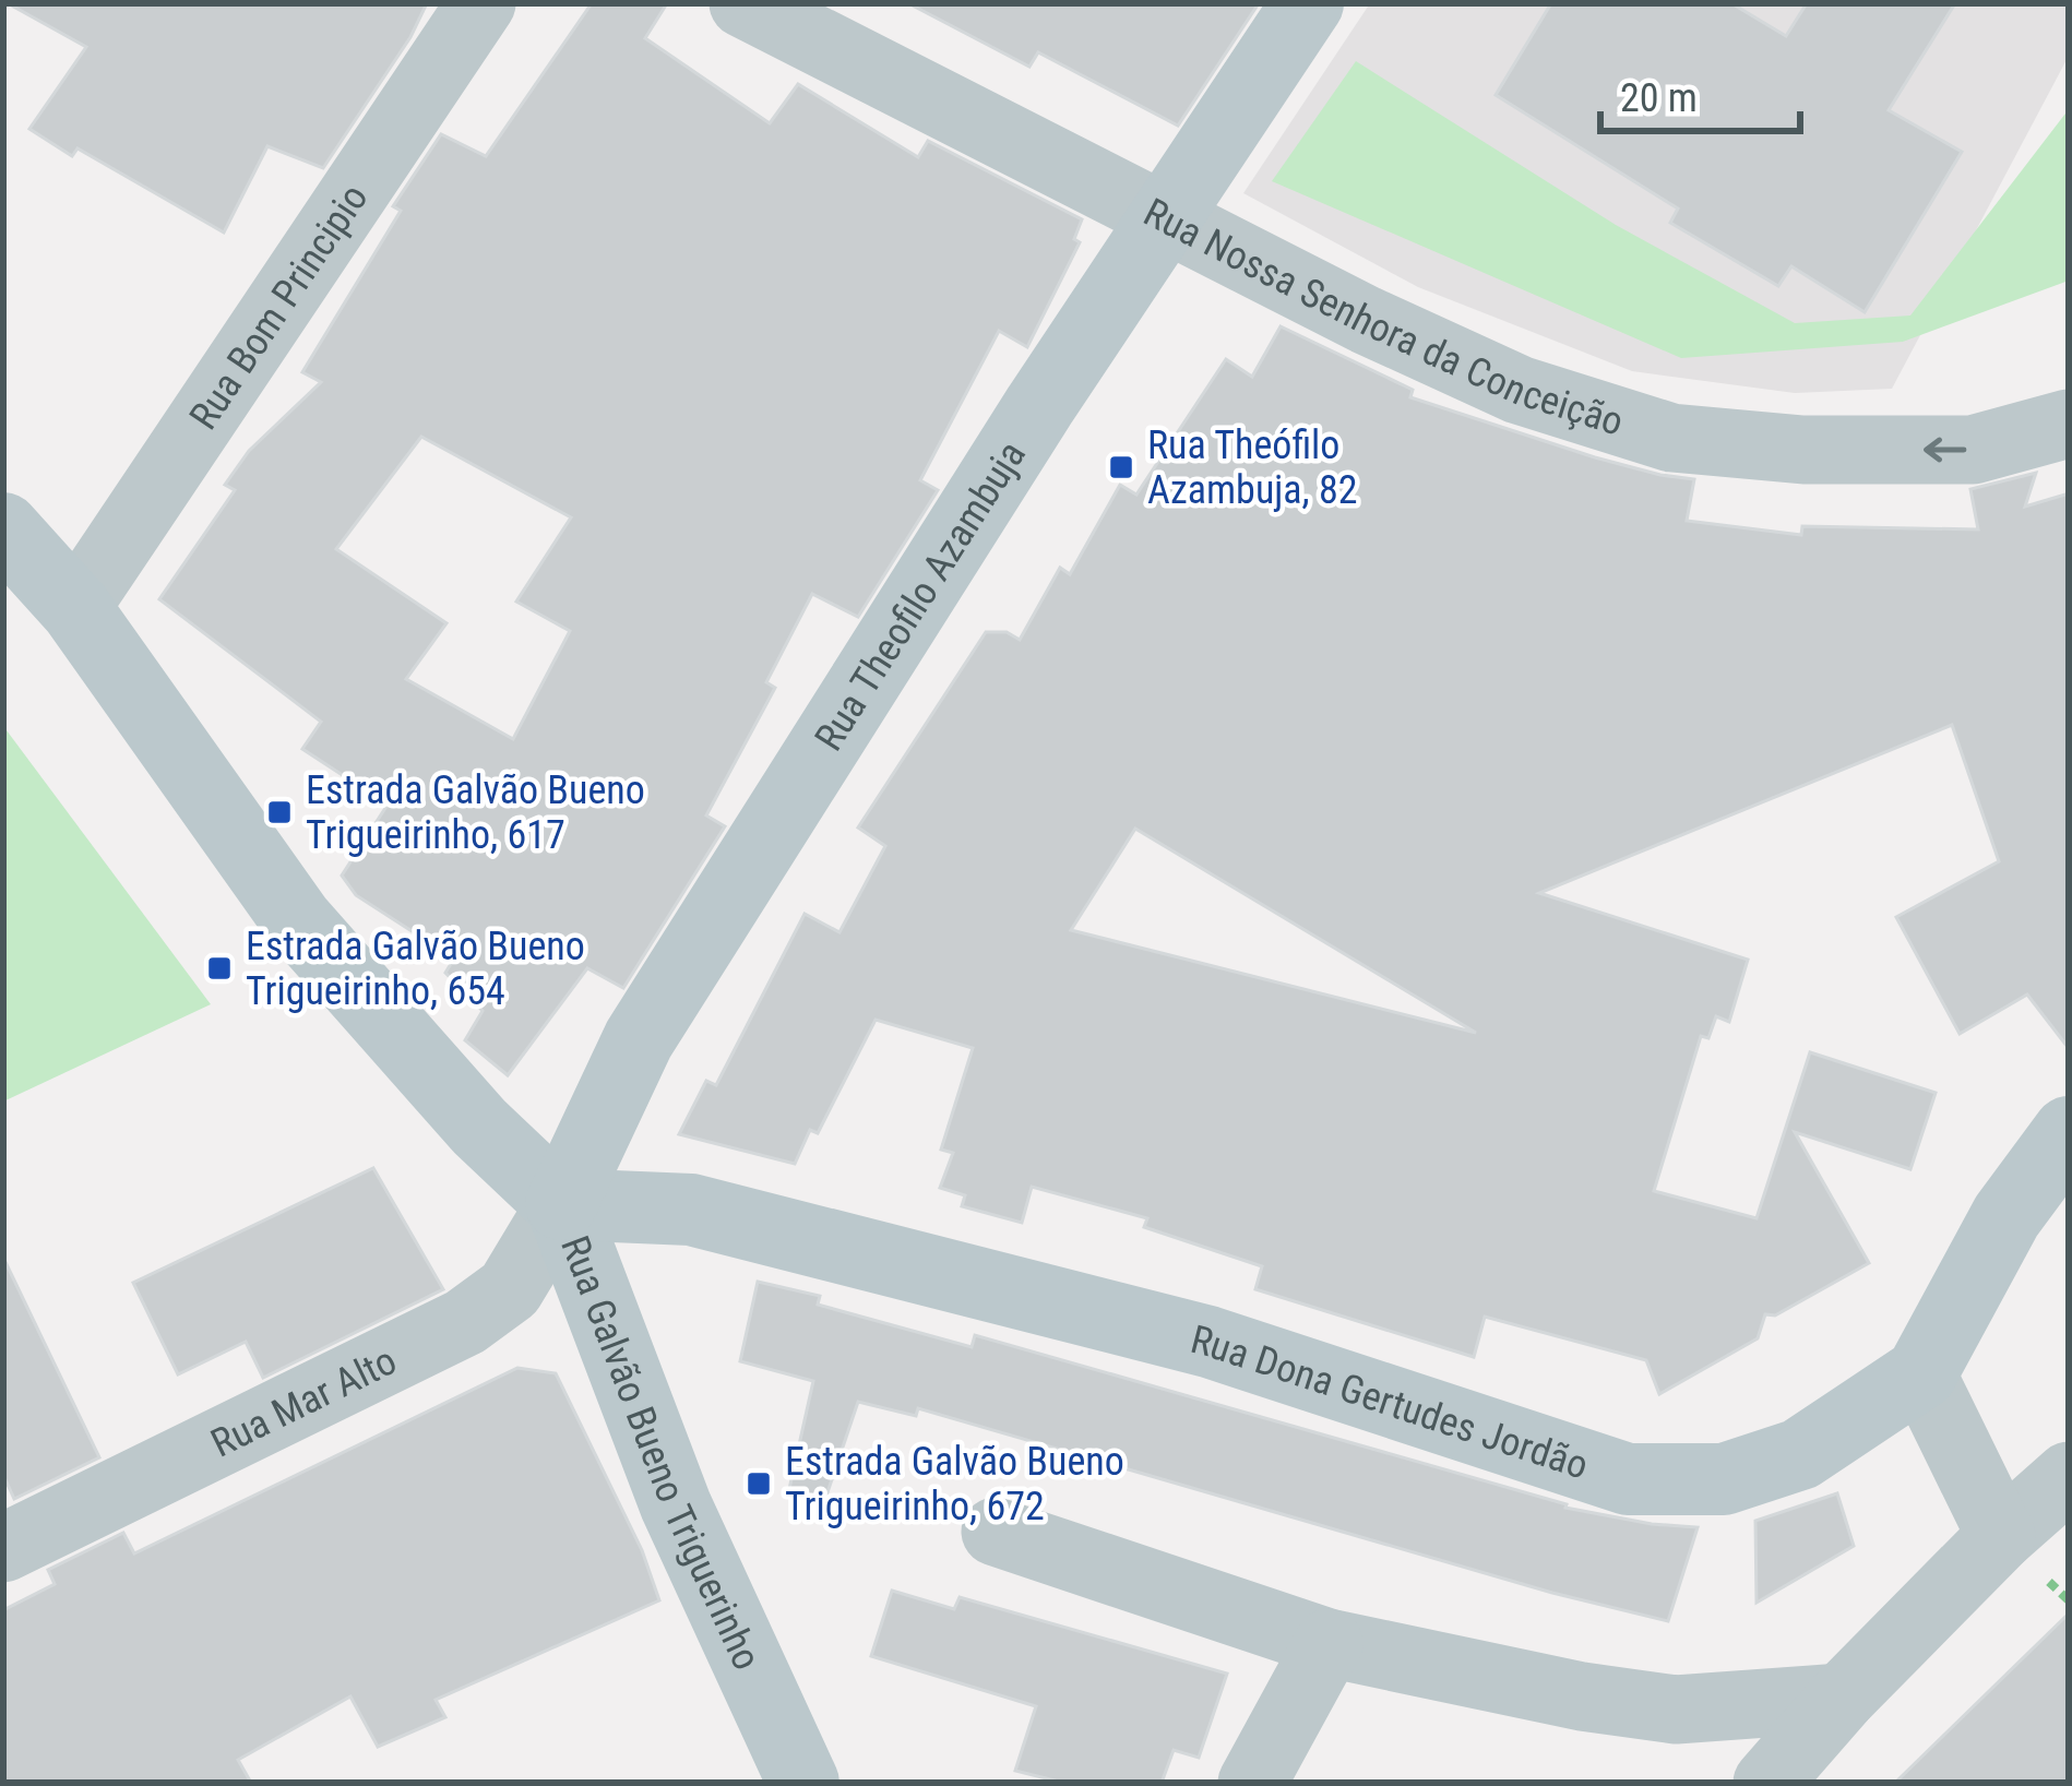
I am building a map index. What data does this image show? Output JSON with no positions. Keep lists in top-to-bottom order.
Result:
{
  "streets": {
    "street": [
      "Rua Bom Principio",
      "Rua Nossa Senhora da Conceição",
      "Rua Theofilo Azambuja",
      "Rua Mar Alto",
      "Rua Dona Gertudes Jordão",
      "Rua Galvão Bueno Triguerinho"
    ]
  },
  "crossings": [
    ["Rua Bom Principio", "Rua Galvão Bueno Triguerinho"],
    ["Rua Nossa Senhora da Conceição", "Rua Theofilo Azambuja"],
    ["Rua Theofilo Azambuja", "Rua Mar Alto"],
    ["Rua Theofilo Azambuja", "Rua Dona Gertudes Jordão"],
    ["Rua Theofilo Azambuja", "Rua Galvão Bueno Triguerinho"],
    ["Rua Mar Alto", "Rua Dona Gertudes Jordão"],
    ["Rua Mar Alto", "Rua Galvão Bueno Triguerinho"],
    ["Rua Dona Gertudes Jordão", "Rua Galvão Bueno Triguerinho"]
  ],
  "one_way": ["Rua Nossa Senhora da Conceição"],
  "places": {
    "transit": [
      "Rua Theófilo Azambuja, 82",
      "Estrada Galvão Bueno Trigueirinho, 617",
      "Estrada Galvão Bueno Trigueirinho, 654",
      "Estrada Galvão Bueno Trigueirinho, 672"
    ]
  },
  "scale_bar": "20 m"
}
